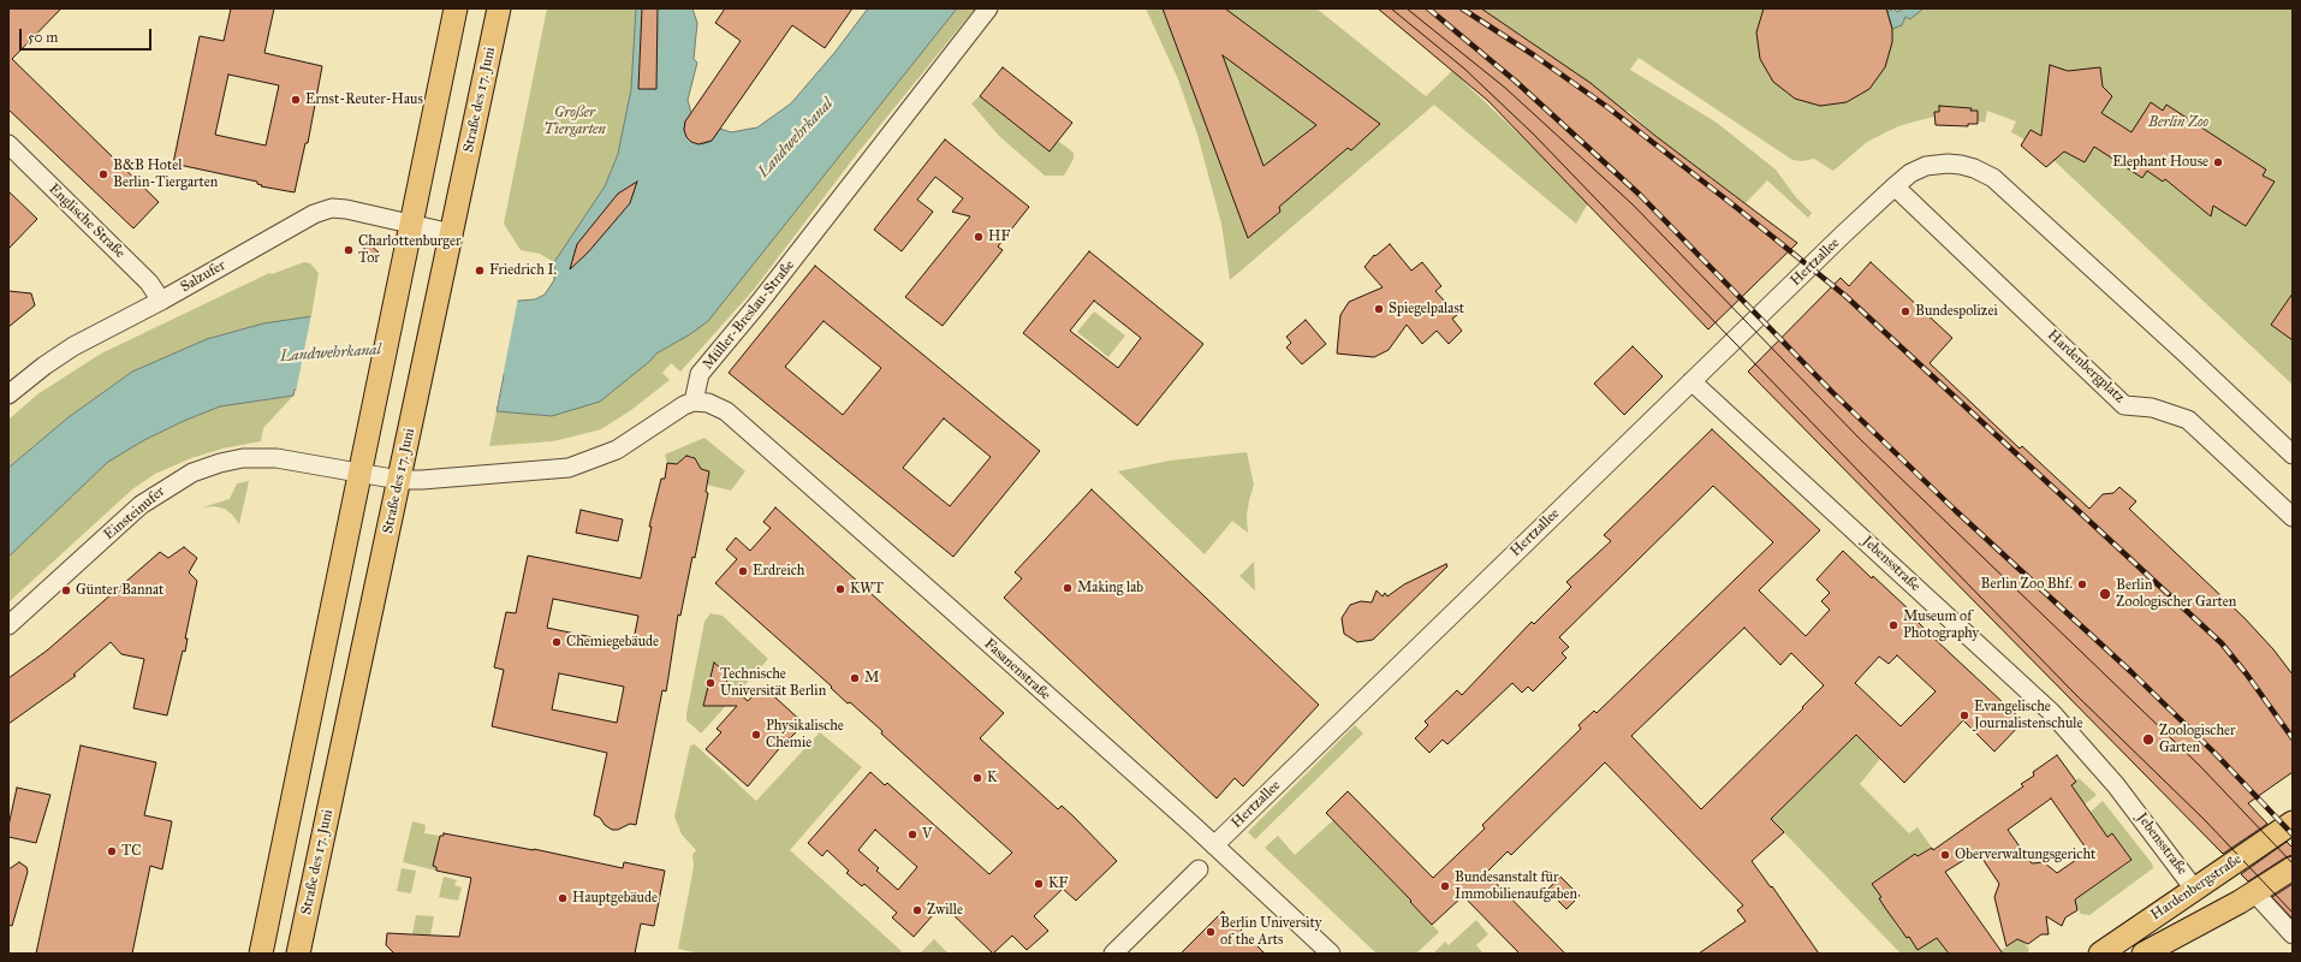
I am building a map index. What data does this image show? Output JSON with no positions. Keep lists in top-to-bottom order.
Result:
{
  "streets": {
    "main road": ["Straße des 17. Juni", "Hardenbergstraße"],
    "street": [
      "Englische Straße",
      "Hertzallee",
      "Salzufer",
      "Müller-Breslau-Straße",
      "Hardenbergplatz",
      "Einsteinufer",
      "Jebensstraße",
      "Fasanenstraße"
    ]
  },
  "crossings": [
    ["Straße des 17. Juni", "Salzufer"],
    ["Straße des 17. Juni", "Einsteinufer"],
    ["Englische Straße", "Salzufer"],
    ["Hertzallee", "Hardenbergplatz"],
    ["Hertzallee", "Jebensstraße"],
    ["Hertzallee", "Fasanenstraße"],
    ["Müller-Breslau-Straße", "Fasanenstraße"],
    ["Jebensstraße", "Hardenbergstraße"]
  ],
  "water": ["Landwehrkanal"],
  "parks": ["Großer Tiergarten", "Berlin Zoo"],
  "places": [
    "Ernst-Reuter-Haus",
    "Elephant House",
    "B&B Hotel Berlin-Tiergarten",
    "HF",
    "Charlottenburger Tor",
    "Friedrich I.",
    "Spiegelpalast",
    "Bundespolizei",
    "Erdreich",
    "Berlin Zoo Bhf.",
    "Making lab",
    "KWT",
    "Günter Bannat",
    "Berlin Zoologischer Garten",
    "Museum of Photography",
    "Chemiegebäude",
    "M",
    "Technische Universität Berlin",
    "Evangelische Journalistenschule",
    "Physikalische Chemie",
    "Zoologischer Garten",
    "K",
    "V",
    "TC",
    "Oberverwaltungsgericht",
    "KF",
    "Bundesanstalt für Immobilienaufgaben",
    "Hauptgebäude",
    "Zwille",
    "Berlin University of the Arts"
  ],
  "scale_bar": "50 m"
}
